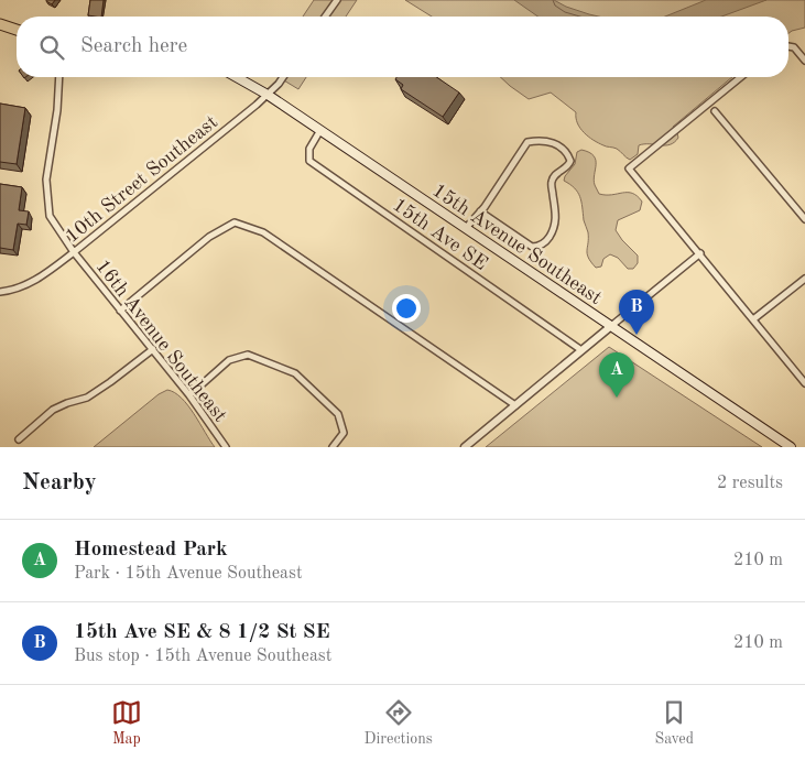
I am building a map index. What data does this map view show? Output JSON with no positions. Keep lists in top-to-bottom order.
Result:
{
  "streets": {
    "main road": ["15th Avenue Southeast"],
    "street": ["10th Street Southeast", "15th Ave SE", "16th Avenue Southeast"]
  },
  "crossings": [
    ["10th Street Southeast", "15th Avenue Southeast"],
    ["10th Street Southeast", "16th Avenue Southeast"],
    ["15th Ave SE", "15th Avenue Southeast"]
  ],
  "page": {
    "search": "Search here",
    "pins": ["B", "A"],
    "heading": ["Nearby", "2 results"],
    "list": [
      {
        "mark": "A",
        "name": "Homestead Park",
        "note": "Park · 15th Avenue Southeast",
        "value": "210 m"
      },
      {
        "mark": "B",
        "name": "15th Ave SE & 8 1/2 St SE",
        "note": "Bus stop · 15th Avenue Southeast",
        "value": "210 m"
      }
    ],
    "nav": ["Map", "Directions", "Saved"]
  }
}
